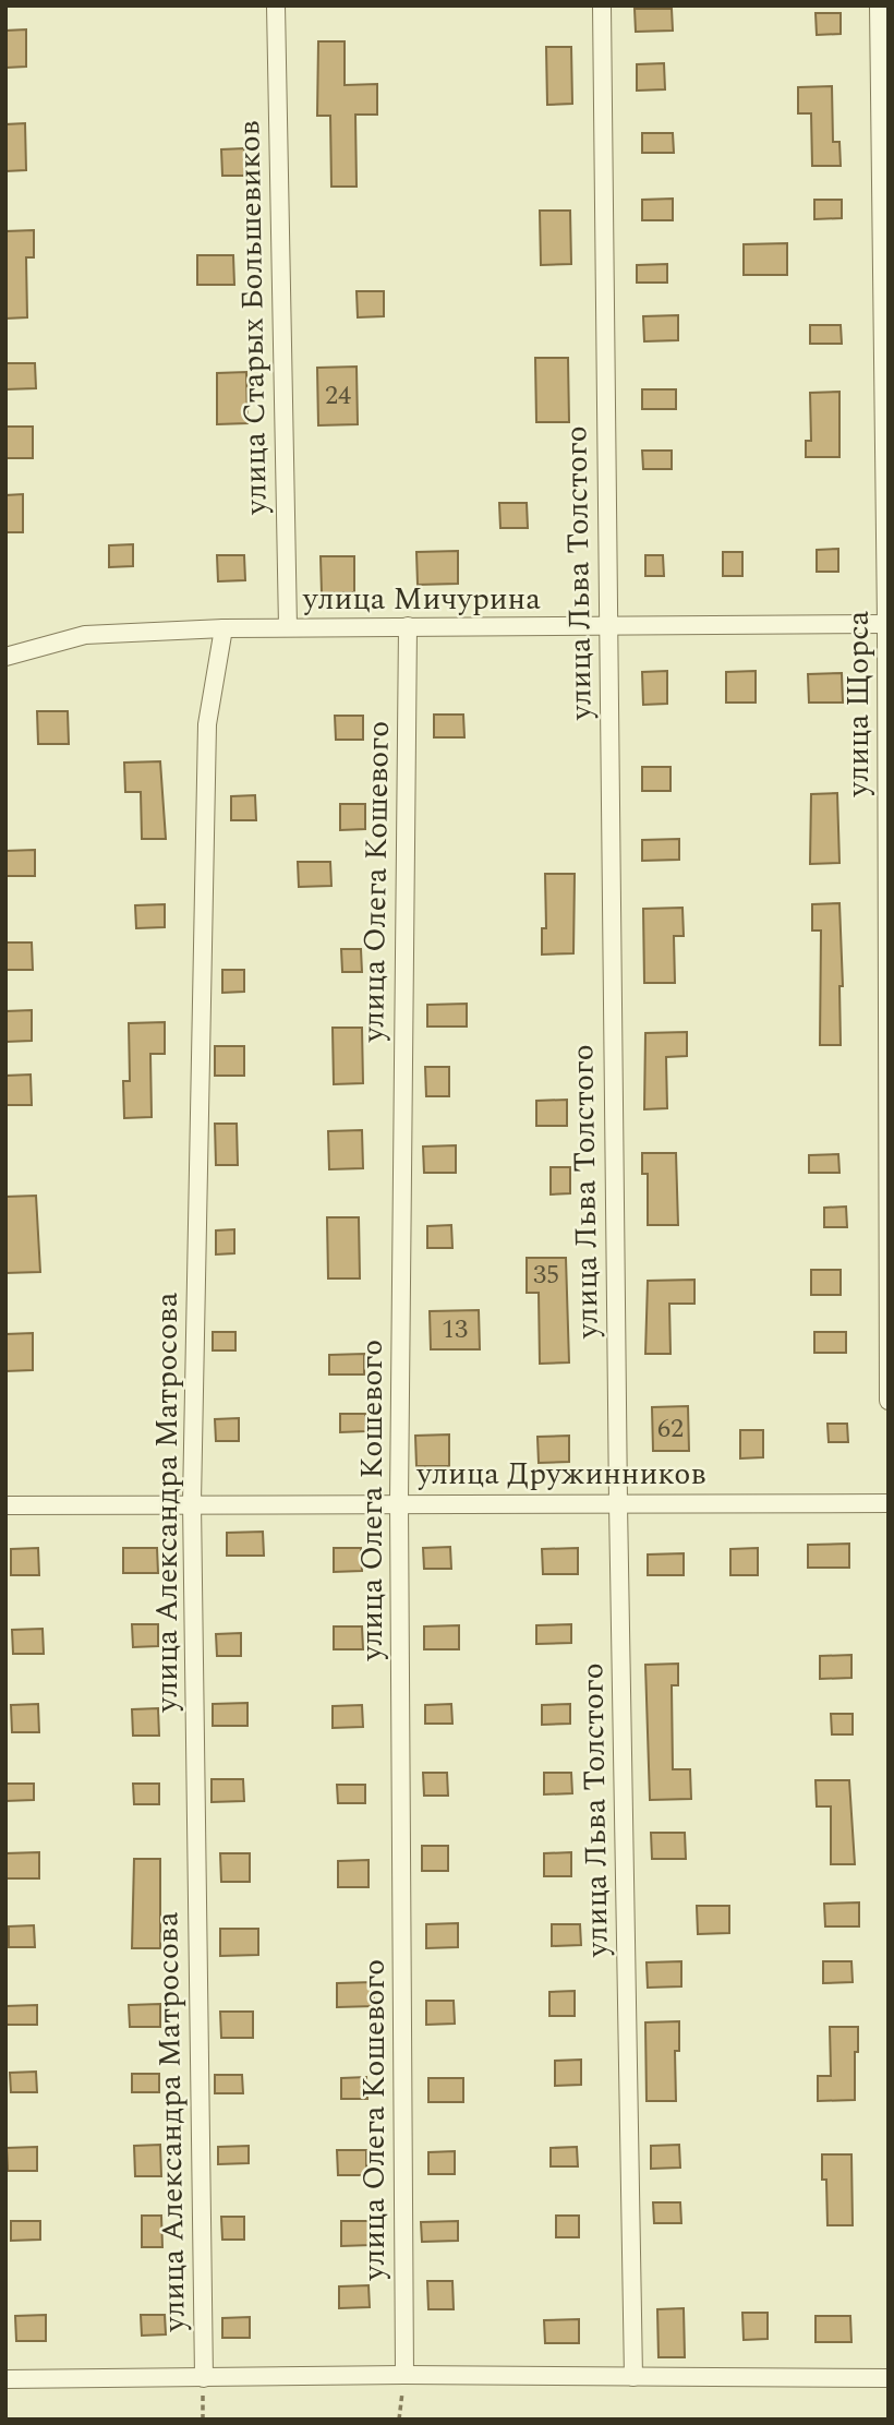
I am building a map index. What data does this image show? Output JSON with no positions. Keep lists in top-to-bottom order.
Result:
{
  "streets": {
    "street": [
      "улица Старых Большевиков",
      "улица Льва Толстого",
      "улица Мичурина",
      "улица Щорса",
      "улица Олега Кошевого",
      "улица Дружинников",
      "улица Александра Матросова"
    ]
  },
  "crossings": [
    ["улица Старых Большевиков", "улица Мичурина"],
    ["улица Льва Толстого", "улица Мичурина"],
    ["улица Льва Толстого", "улица Дружинников"],
    ["улица Мичурина", "улица Щорса"],
    ["улица Мичурина", "улица Олега Кошевого"],
    ["улица Мичурина", "улица Александра Матросова"],
    ["улица Олега Кошевого", "улица Дружинников"],
    ["улица Дружинников", "улица Александра Матросова"]
  ],
  "house_numbers": [
    "24",
    "35",
    "13",
    "62"
  ]
}
